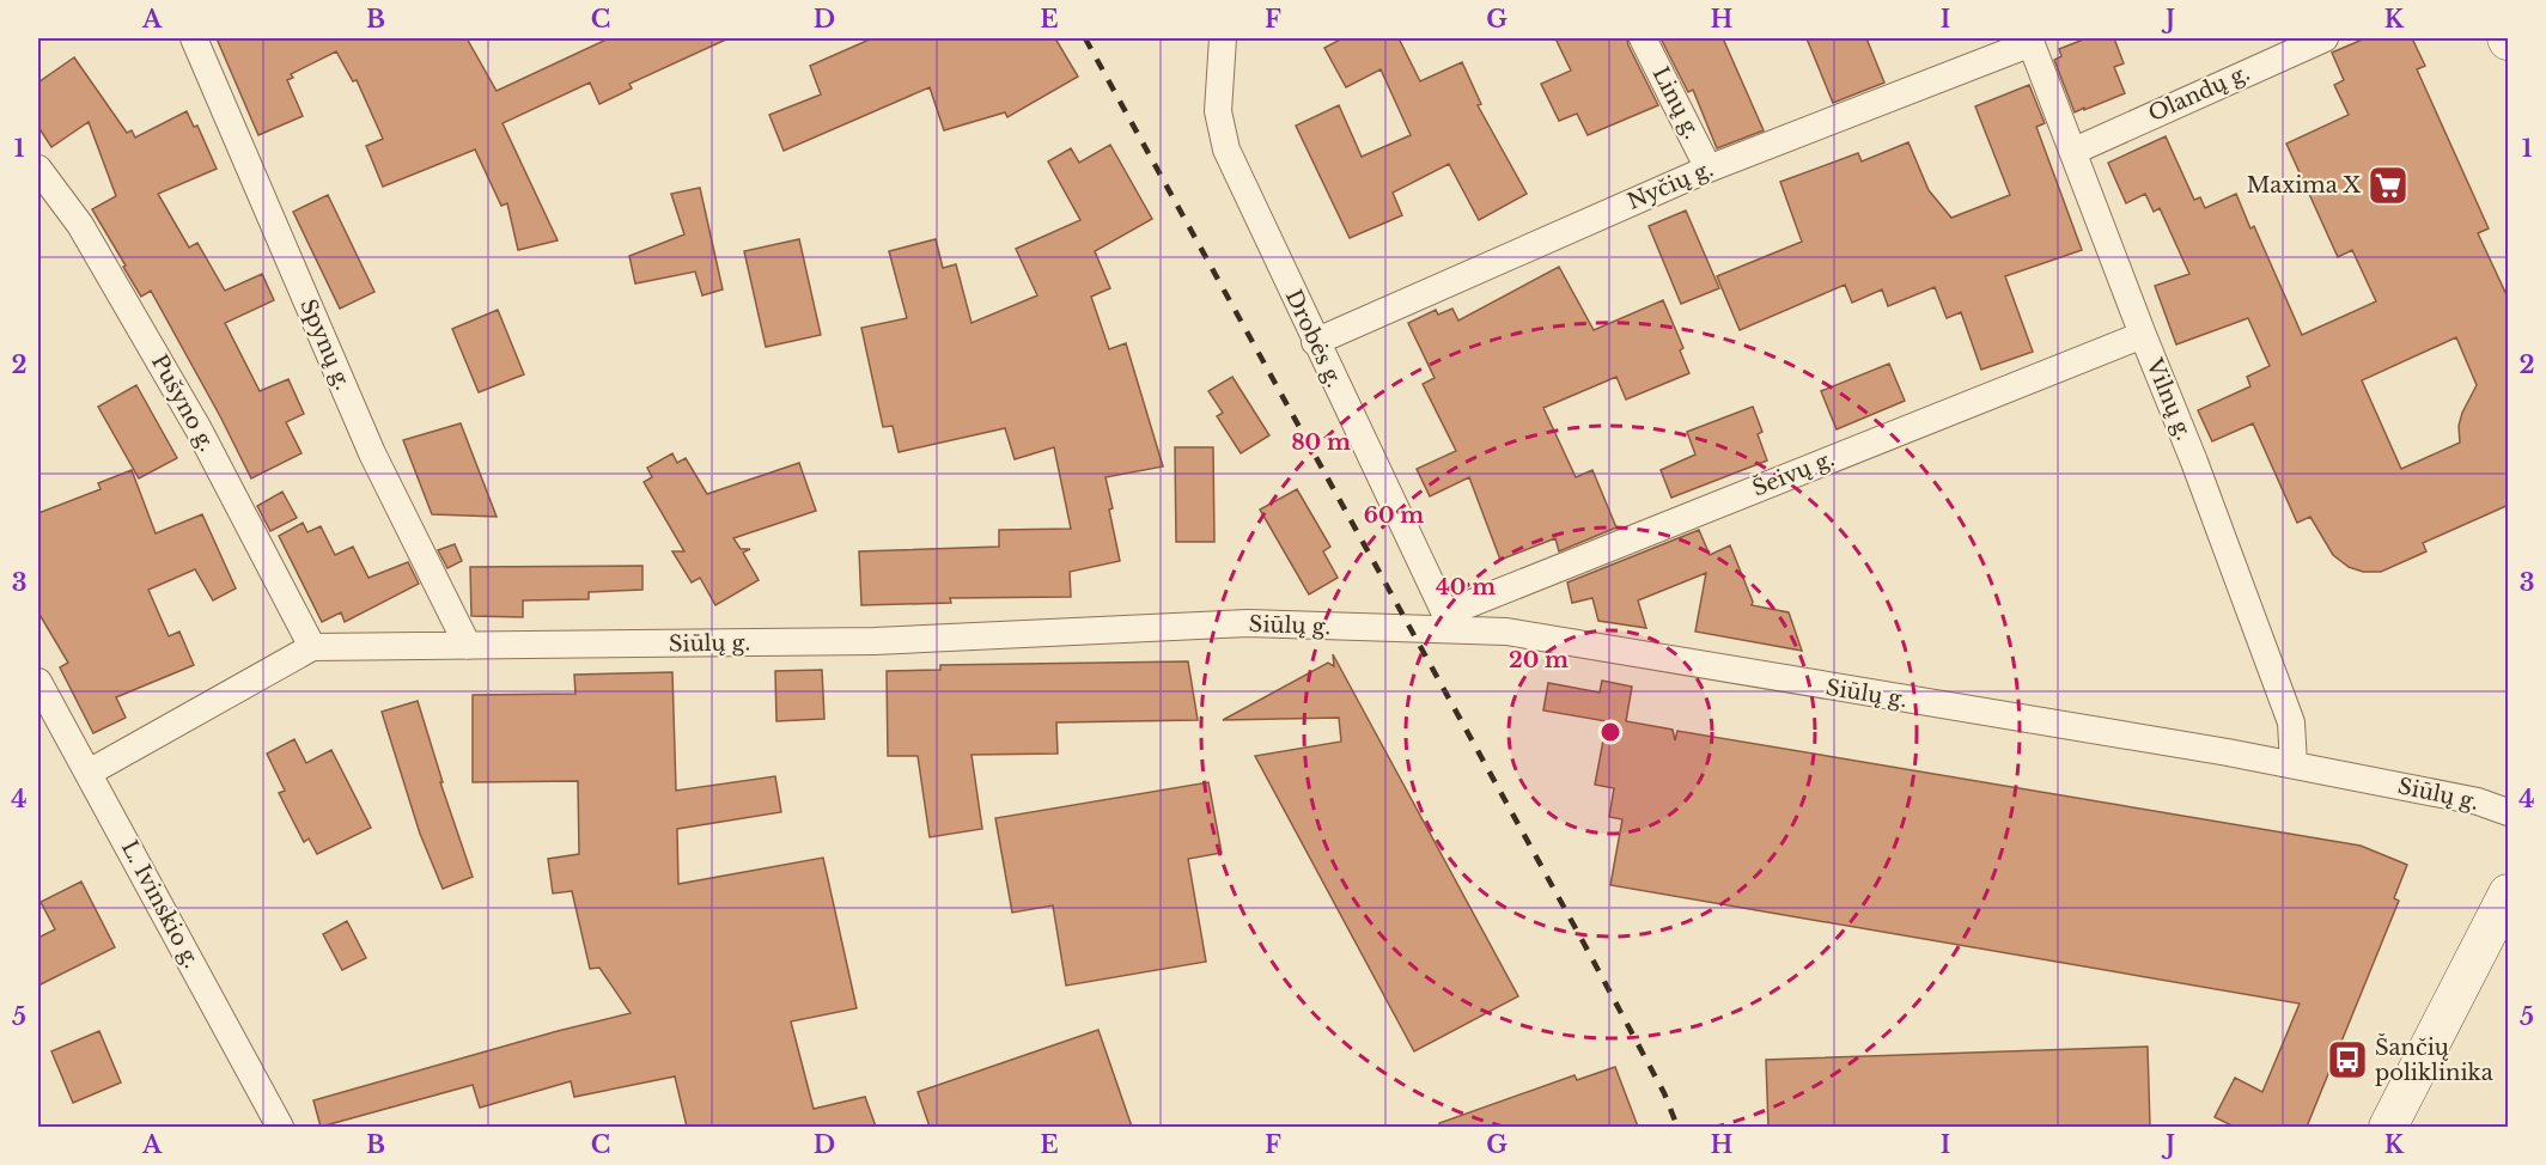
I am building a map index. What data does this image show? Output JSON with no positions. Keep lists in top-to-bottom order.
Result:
{
  "streets": {
    "street": [
      "Olandų g.",
      "Linų g.",
      "Nyčių g.",
      "Drobės g.",
      "Spynų g.",
      "Vilnų g.",
      "Pušyno g.",
      "Šeivų g.",
      "Siūlų g.",
      "L. Ivinskio g."
    ]
  },
  "crossings": [
    ["Olandų g.", "Vilnų g."],
    ["Linų g.", "Nyčių g."],
    ["Nyčių g.", "Drobės g."],
    ["Nyčių g.", "Vilnų g."],
    ["Drobės g.", "Šeivų g."],
    ["Drobės g.", "Siūlų g."],
    ["Spynų g.", "Siūlų g."],
    ["Vilnų g.", "Šeivų g."],
    ["Vilnų g.", "Siūlų g."],
    ["Pušyno g.", "Siūlų g."],
    ["Šeivų g.", "Siūlų g."],
    ["Siūlų g.", "L. Ivinskio g."]
  ],
  "places": {
    "supermarket": ["Maxima X"],
    "bus stop": ["Šančių poliklinika"]
  },
  "grid": {
    "columns": [
      "A",
      "B",
      "C",
      "D",
      "E",
      "F",
      "G",
      "H",
      "I",
      "J",
      "K"
    ],
    "rows": [
      "1",
      "2",
      "3",
      "4",
      "5"
    ]
  },
  "rings": [
    "80 m",
    "60 m",
    "40 m",
    "20 m"
  ]
}
